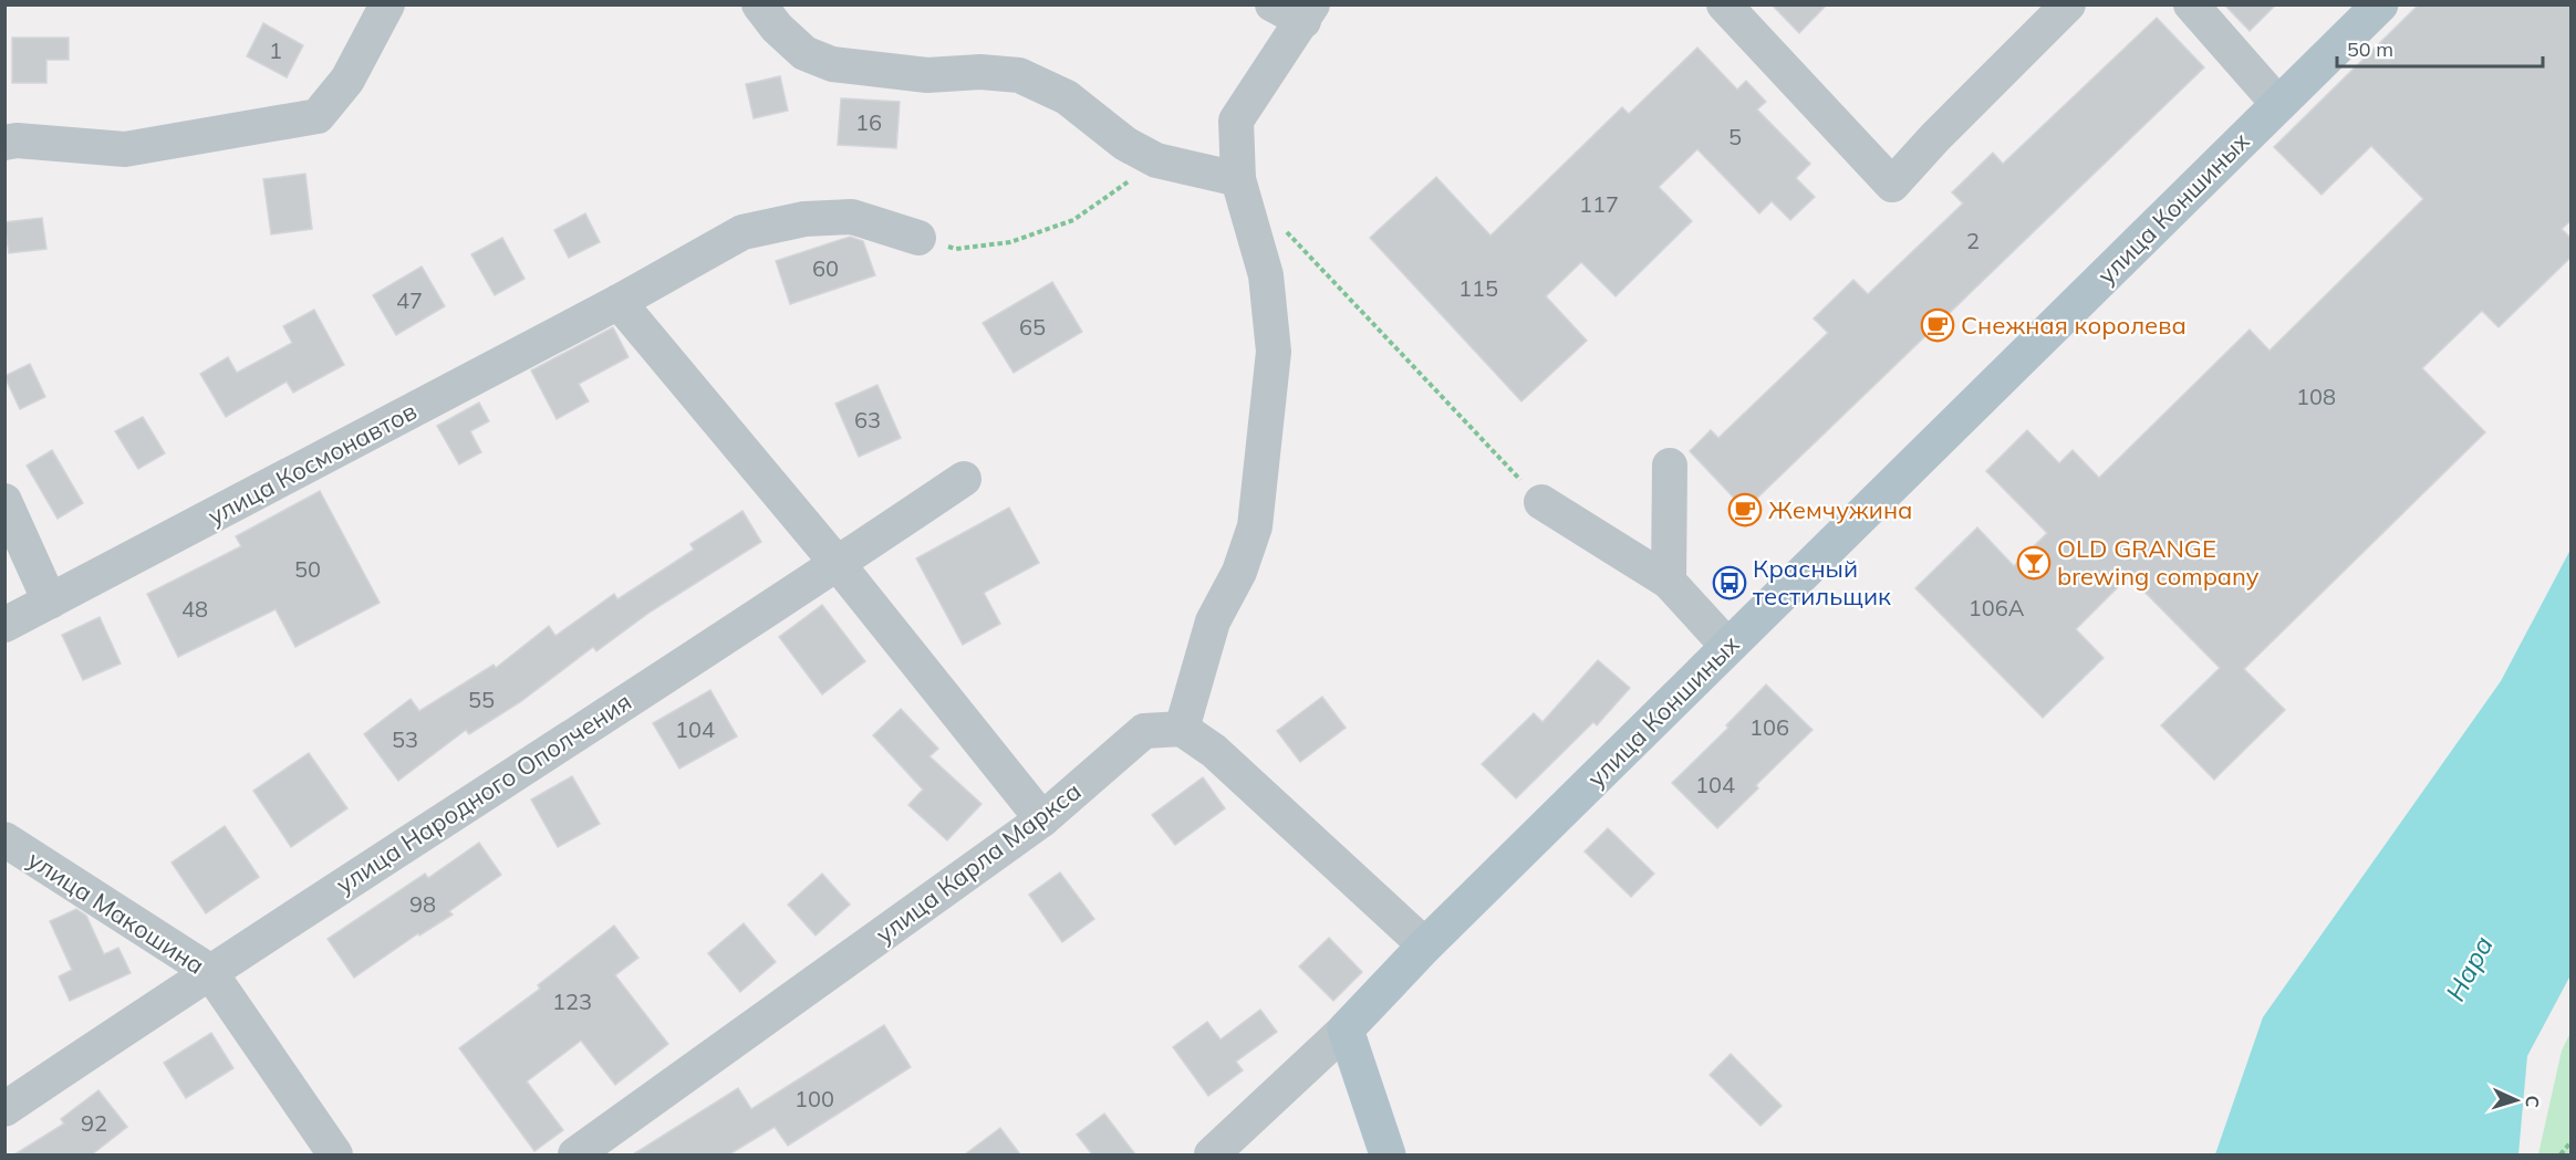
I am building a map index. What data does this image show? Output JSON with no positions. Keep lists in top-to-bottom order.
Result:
{
  "streets": {
    "main road": ["улица Коншиных"],
    "street": [
      "улица Космонавтов",
      "улица Народного Ополчения",
      "улица Карла Маркса",
      "улица Макошина"
    ]
  },
  "crossings": [
    ["улица Народного Ополчения", "улица Макошина"]
  ],
  "water": ["Нара"],
  "places": {
    "cafe": ["Снежная королева", "Жемчужина"],
    "bar": ["OLD GRANGE brewing company"],
    "bus stop": ["Красный тестильщик"]
  },
  "house_numbers": [
    "1",
    "16",
    "5",
    "117",
    "2",
    "60",
    "115",
    "47",
    "65",
    "108",
    "63",
    "50",
    "106А",
    "48",
    "55",
    "106",
    "104",
    "53",
    "104",
    "98",
    "123",
    "100",
    "92"
  ],
  "scale_bar": "50 m",
  "north": "right"
}
